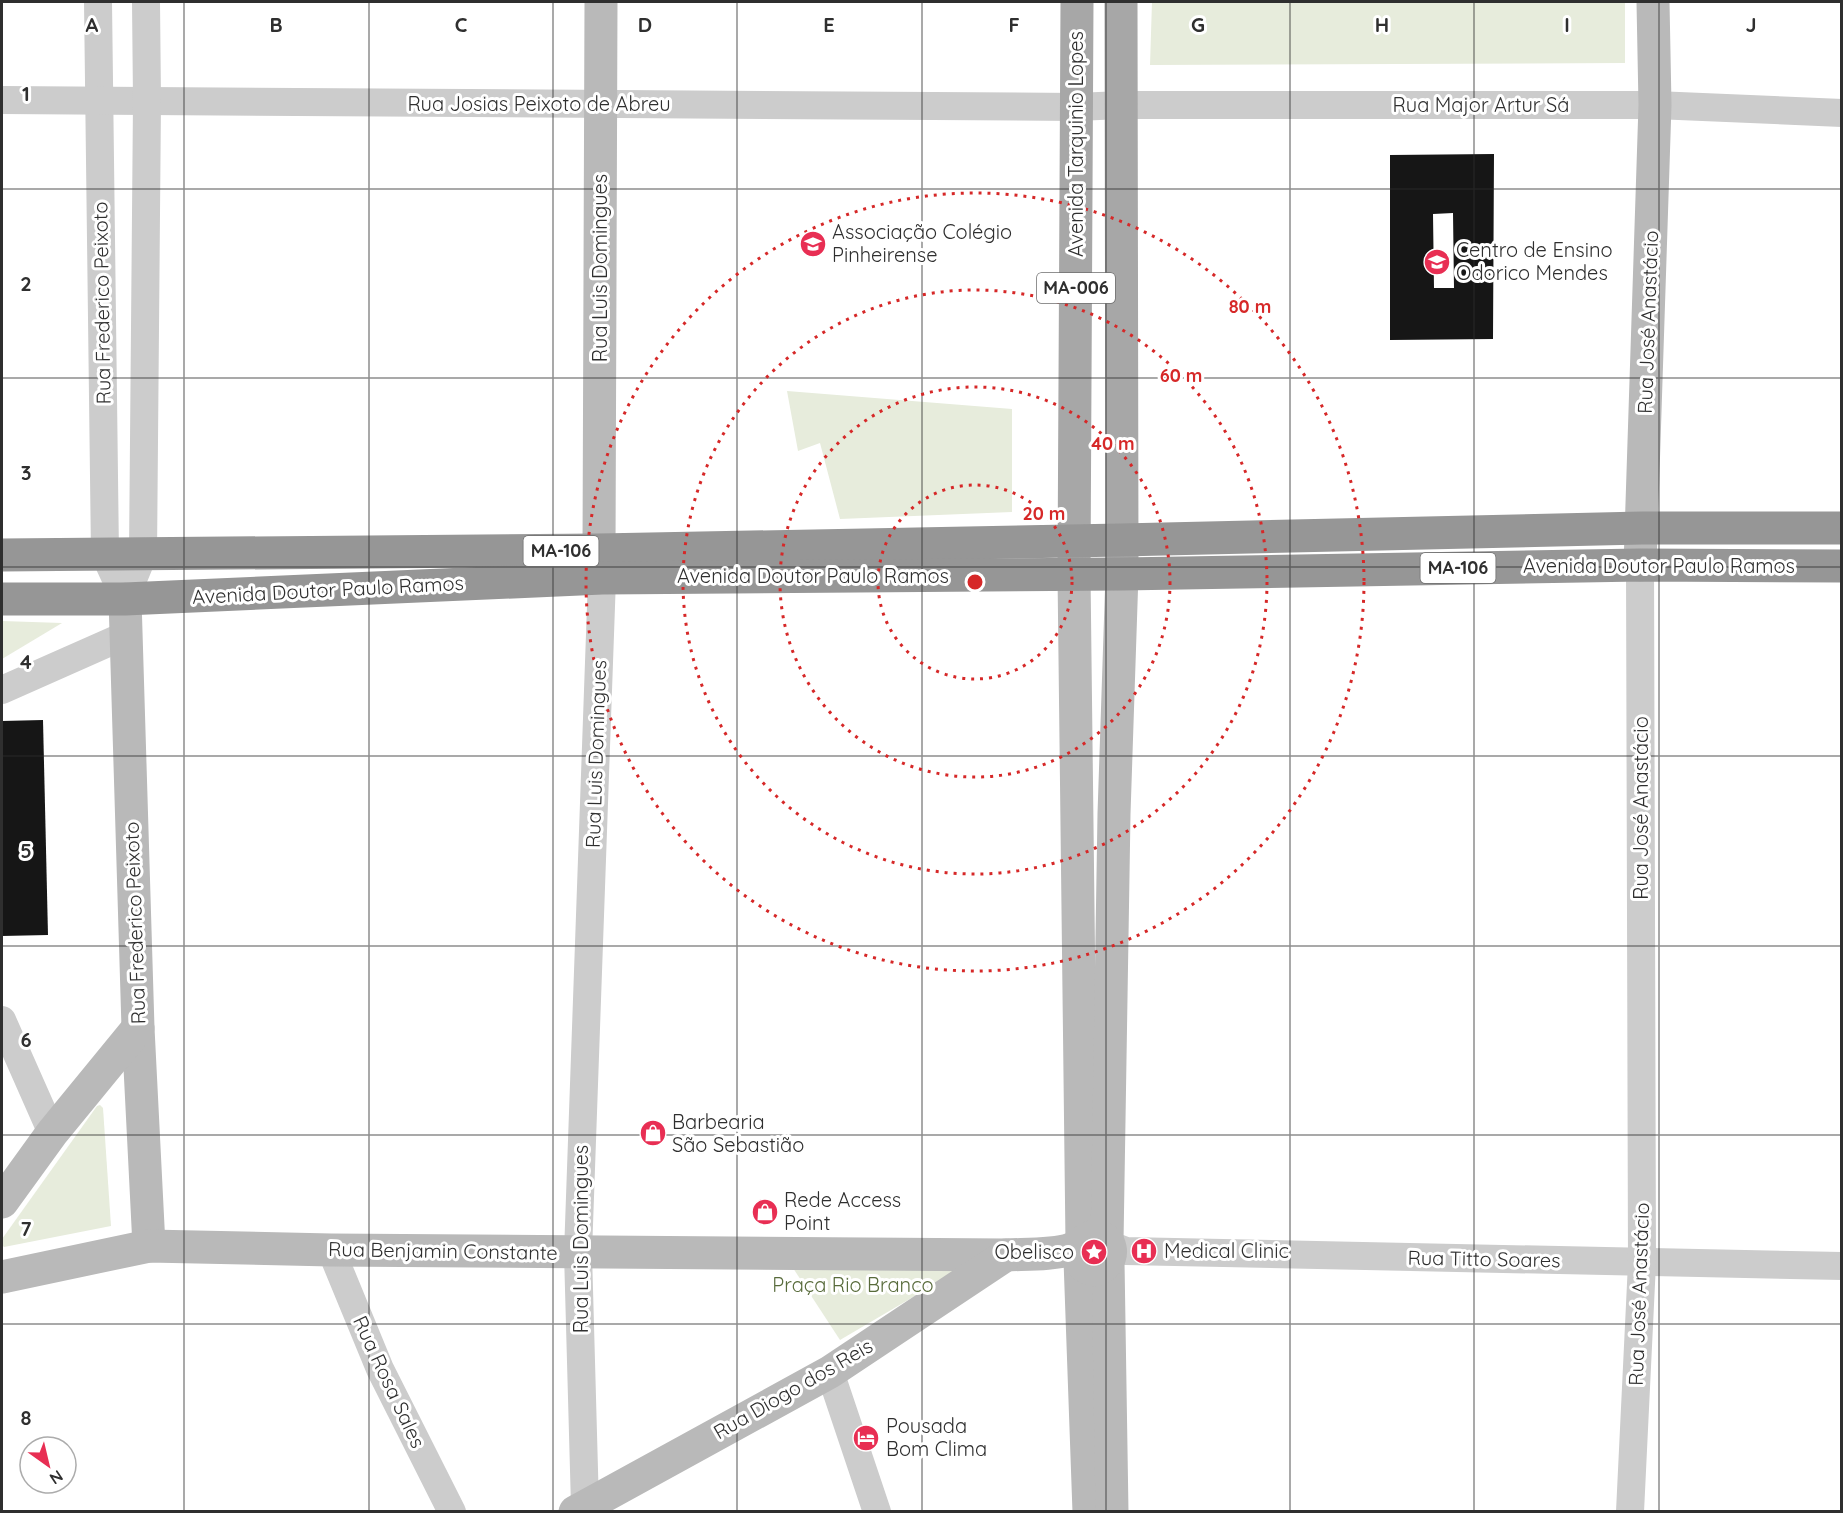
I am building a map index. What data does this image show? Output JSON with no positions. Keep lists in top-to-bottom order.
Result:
{
  "streets": {
    "highway": ["MA-106", "Avenida Doutor Paulo Ramos"],
    "main road": ["Avenida Tarquinio Lopes", "MA-006"],
    "street": [
      "Rua Josias Peixoto de Abreu",
      "Rua Major Artur Sá",
      "Rua Luis Domingues",
      "Rua Frederico Peixoto",
      "Rua José Anastácio",
      "Rua Benjamin Constante",
      "Rua Titto Soares",
      "Rua Rosa Sales",
      "Rua Diogo dos Reis"
    ]
  },
  "crossings": [
    ["Rua Josias Peixoto de Abreu", "Rua Major Artur Sá"],
    ["Rua Josias Peixoto de Abreu", "Avenida Tarquinio Lopes"],
    ["Rua Josias Peixoto de Abreu", "Rua Luis Domingues"],
    ["Rua Josias Peixoto de Abreu", "MA-006"],
    ["Rua Josias Peixoto de Abreu", "Rua Frederico Peixoto"],
    ["Rua Major Artur Sá", "MA-006"],
    ["Rua Major Artur Sá", "Rua José Anastácio"],
    ["Avenida Tarquinio Lopes", "Avenida Doutor Paulo Ramos"],
    ["Rua Luis Domingues", "Avenida Doutor Paulo Ramos"],
    ["Rua Luis Domingues", "Rua Benjamin Constante"],
    ["Rua Luis Domingues", "Rua Diogo dos Reis"],
    ["MA-006", "Avenida Doutor Paulo Ramos"],
    ["Rua Frederico Peixoto", "Avenida Doutor Paulo Ramos"],
    ["Rua Frederico Peixoto", "Rua Benjamin Constante"],
    ["Rua José Anastácio", "Avenida Doutor Paulo Ramos"],
    ["Rua José Anastácio", "Rua Titto Soares"],
    ["Rua Benjamin Constante", "Rua Titto Soares"],
    ["Rua Benjamin Constante", "Rua Rosa Sales"],
    ["Rua Benjamin Constante", "Rua Diogo dos Reis"]
  ],
  "parks": ["Praça Rio Branco"],
  "places": {
    "school or university": ["Associação Colégio Pinheirense", "Centro de Ensino Odorico Mendes"],
    "shop": ["Barbearia São Sebastião", "Rede Access Point"],
    "hospital": ["Medical Clinic"],
    "place": ["Obelisco"],
    "hotel": ["Pousada Bom Clima"]
  },
  "north": "bottom right",
  "grid": {
    "columns": [
      "A",
      "B",
      "C",
      "D",
      "E",
      "F",
      "G",
      "H",
      "I",
      "J"
    ],
    "rows": [
      "1",
      "2",
      "3",
      "4",
      "5",
      "6",
      "7",
      "8"
    ]
  },
  "rings": [
    "80 m",
    "60 m",
    "40 m",
    "20 m"
  ]
}
